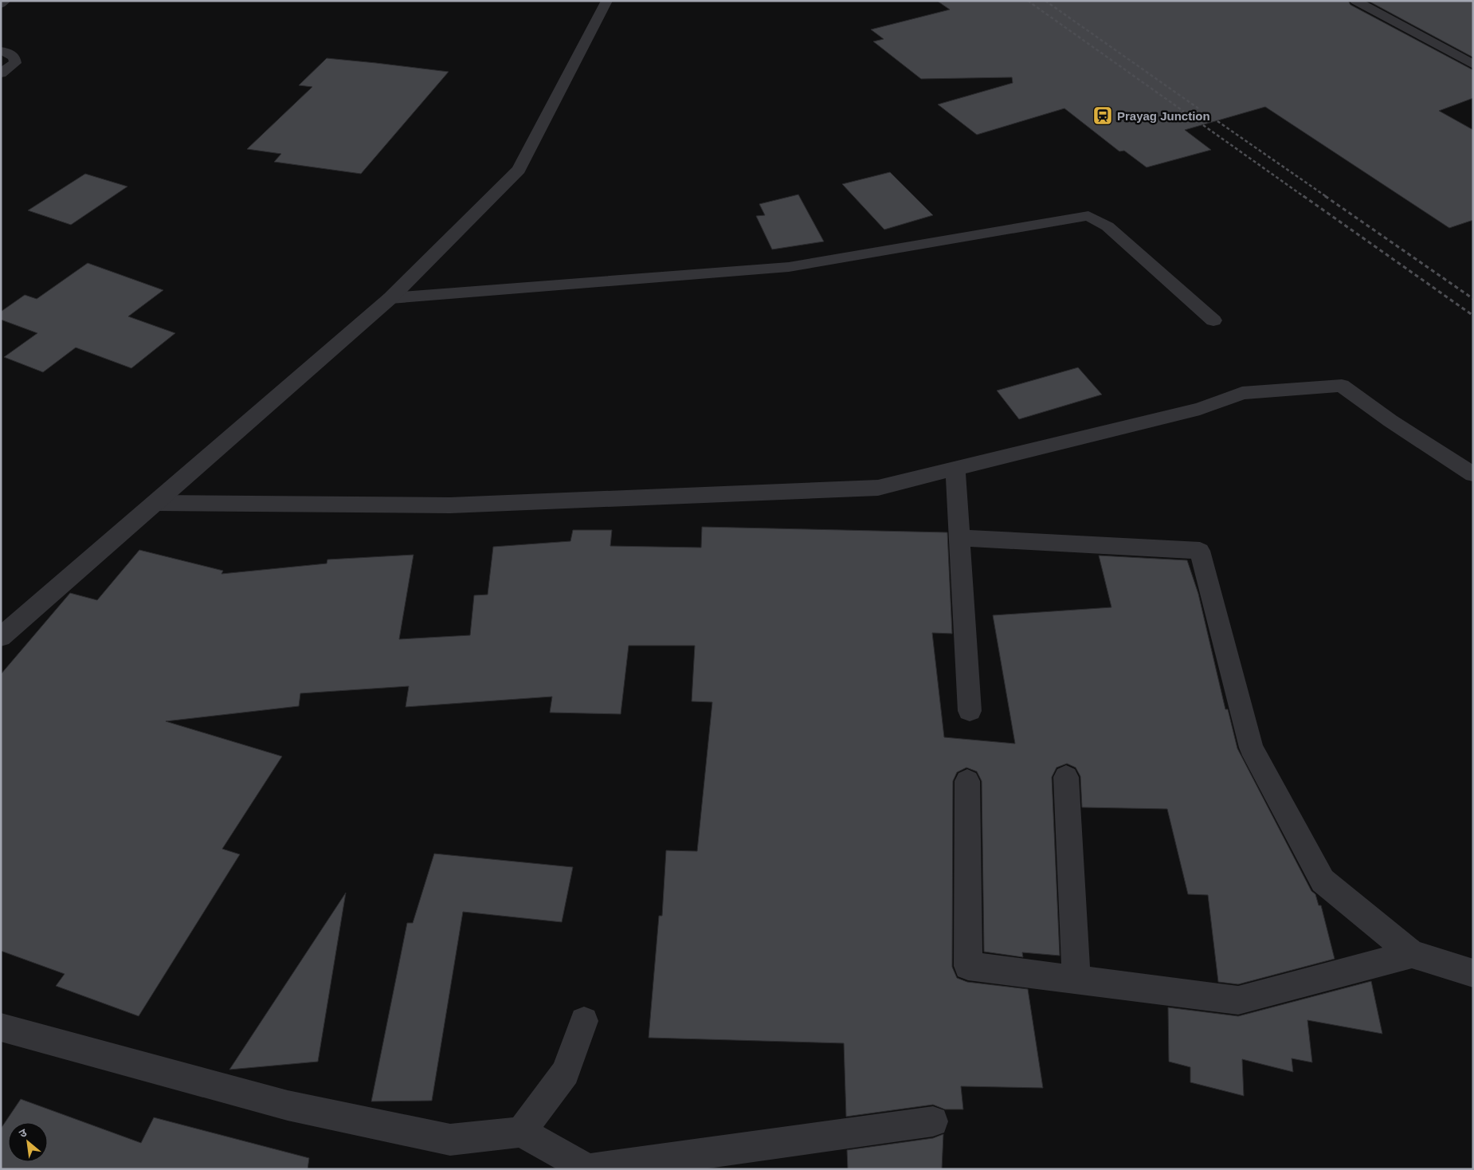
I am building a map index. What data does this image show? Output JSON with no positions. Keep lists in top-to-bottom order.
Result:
{
  "places": {
    "station": ["Prayag Junction"]
  },
  "north": "top left"
}
